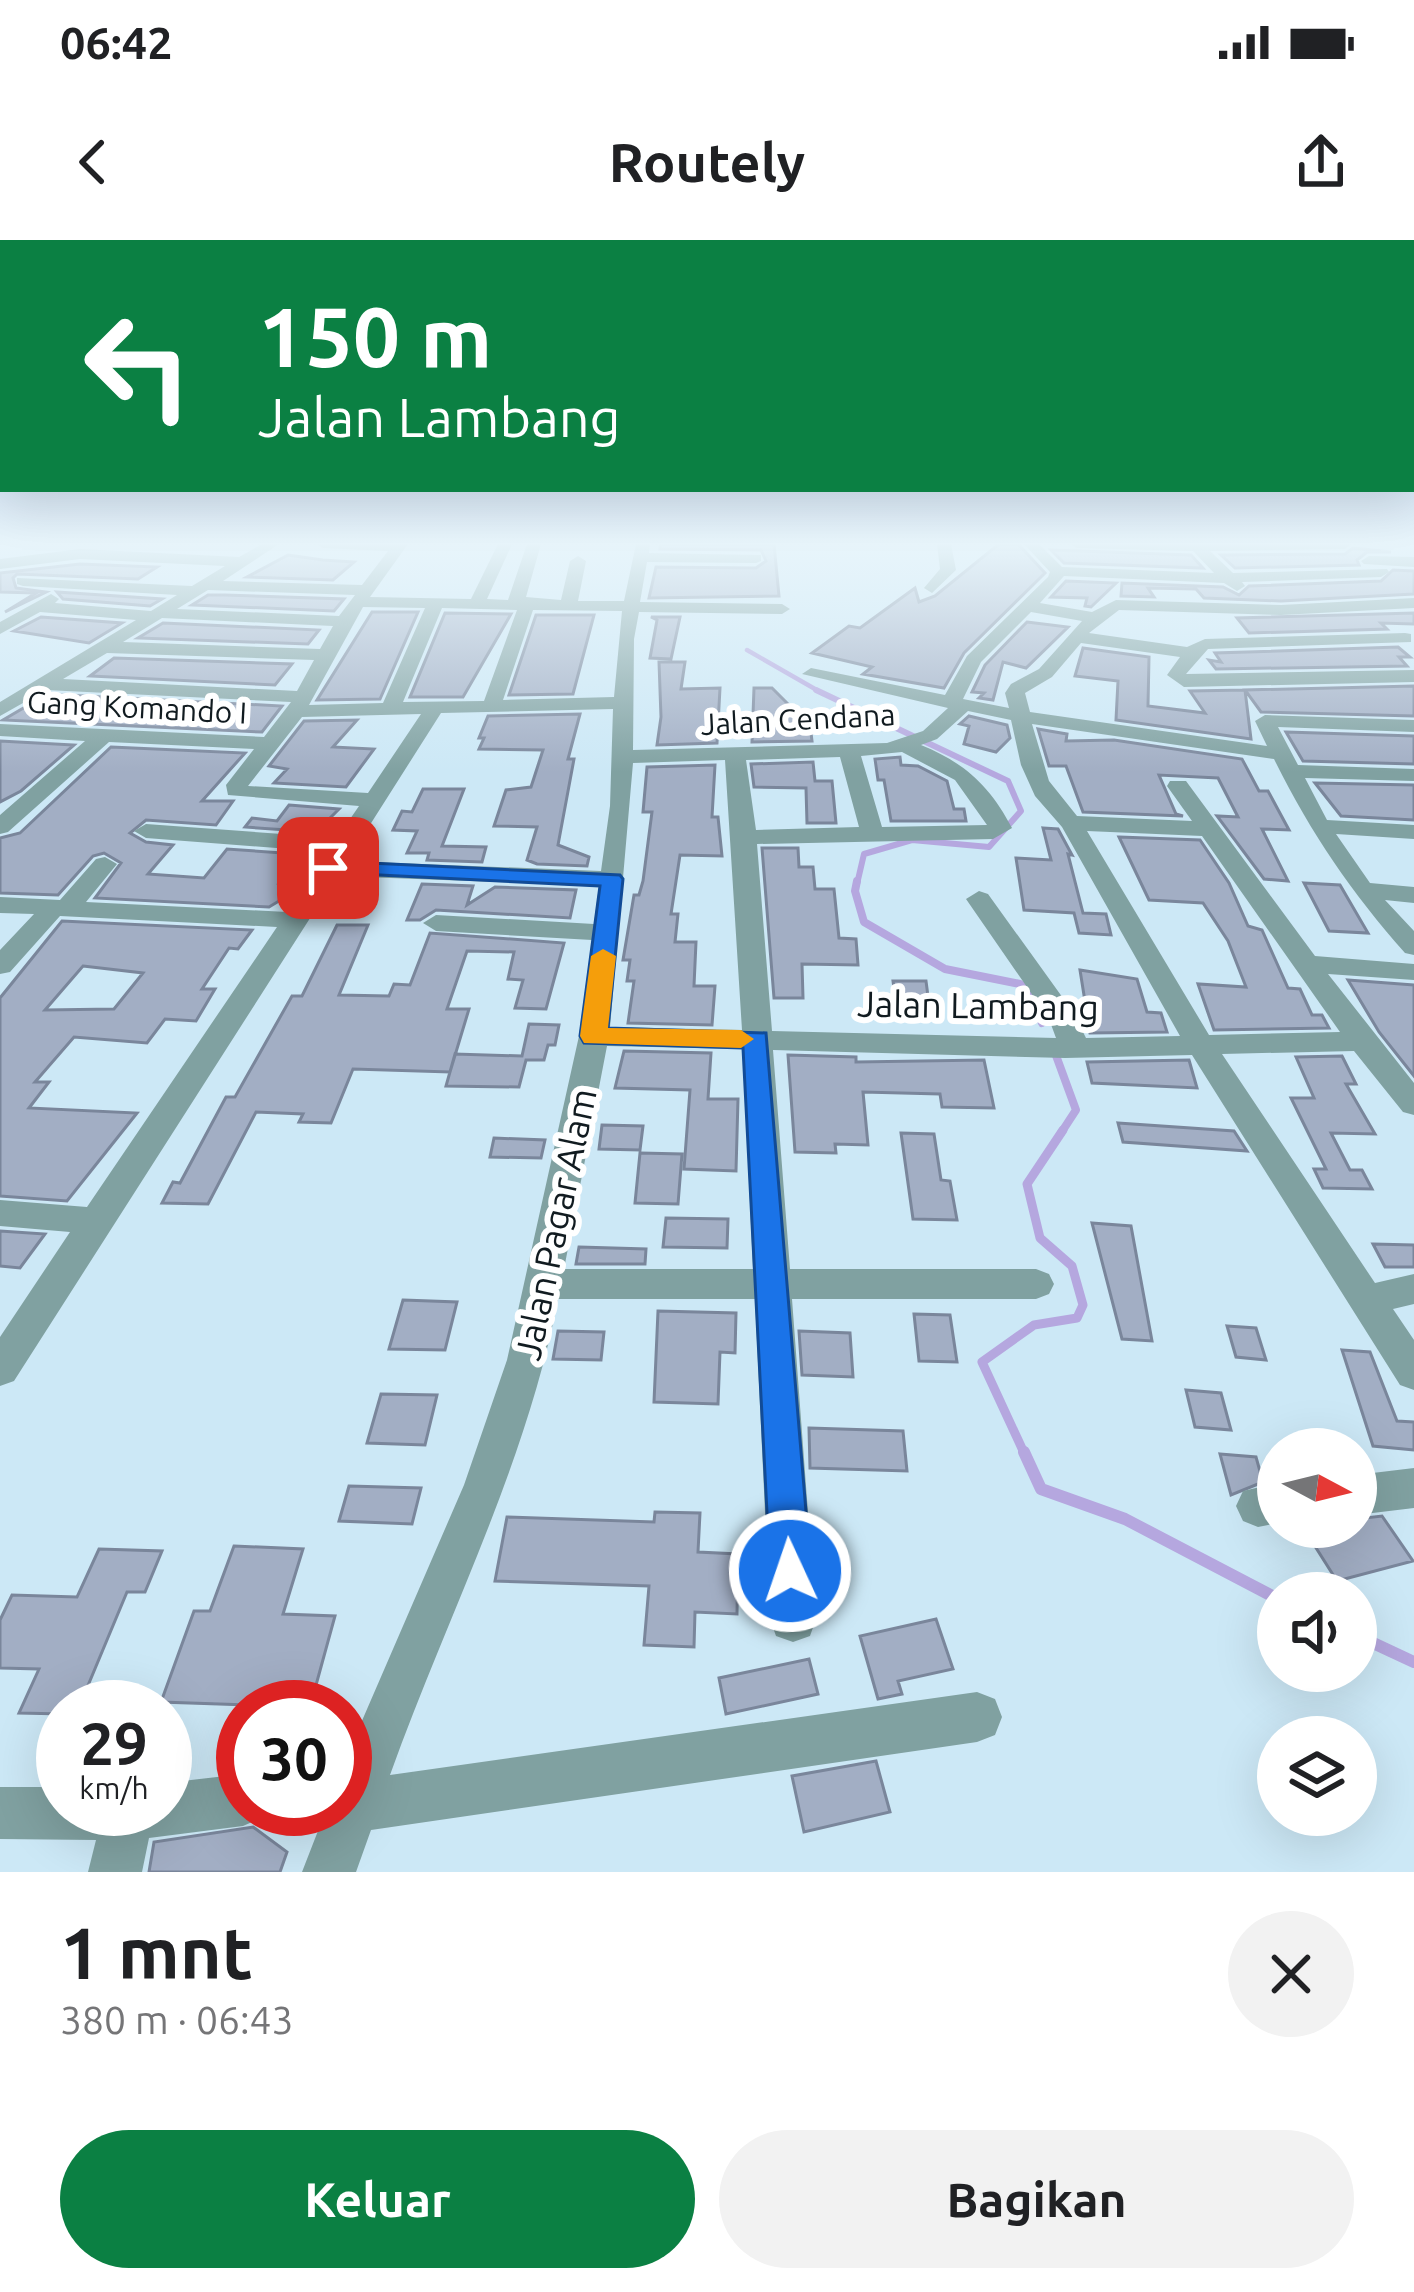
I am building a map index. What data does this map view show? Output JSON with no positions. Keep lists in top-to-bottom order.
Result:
{
  "streets": {
    "street": [
      "Gang Komando I",
      "Jalan Cendana",
      "Jalan Lambang",
      "Jalan Pagar Alam"
    ]
  },
  "crossings": [
    ["Jalan Cendana", "Jalan Pagar Alam"],
    ["Jalan Lambang", "Jalan Pagar Alam"]
  ],
  "north": "right",
  "page": {
    "status": "06:42",
    "header": "Routely",
    "turn": ["150 m", "Jalan Lambang"],
    "speed": "29 km/h",
    "limit": "30",
    "heading": ["1 mnt", "380 m · 06:43"],
    "buttons": ["Keluar", "Bagikan"]
  }
}
